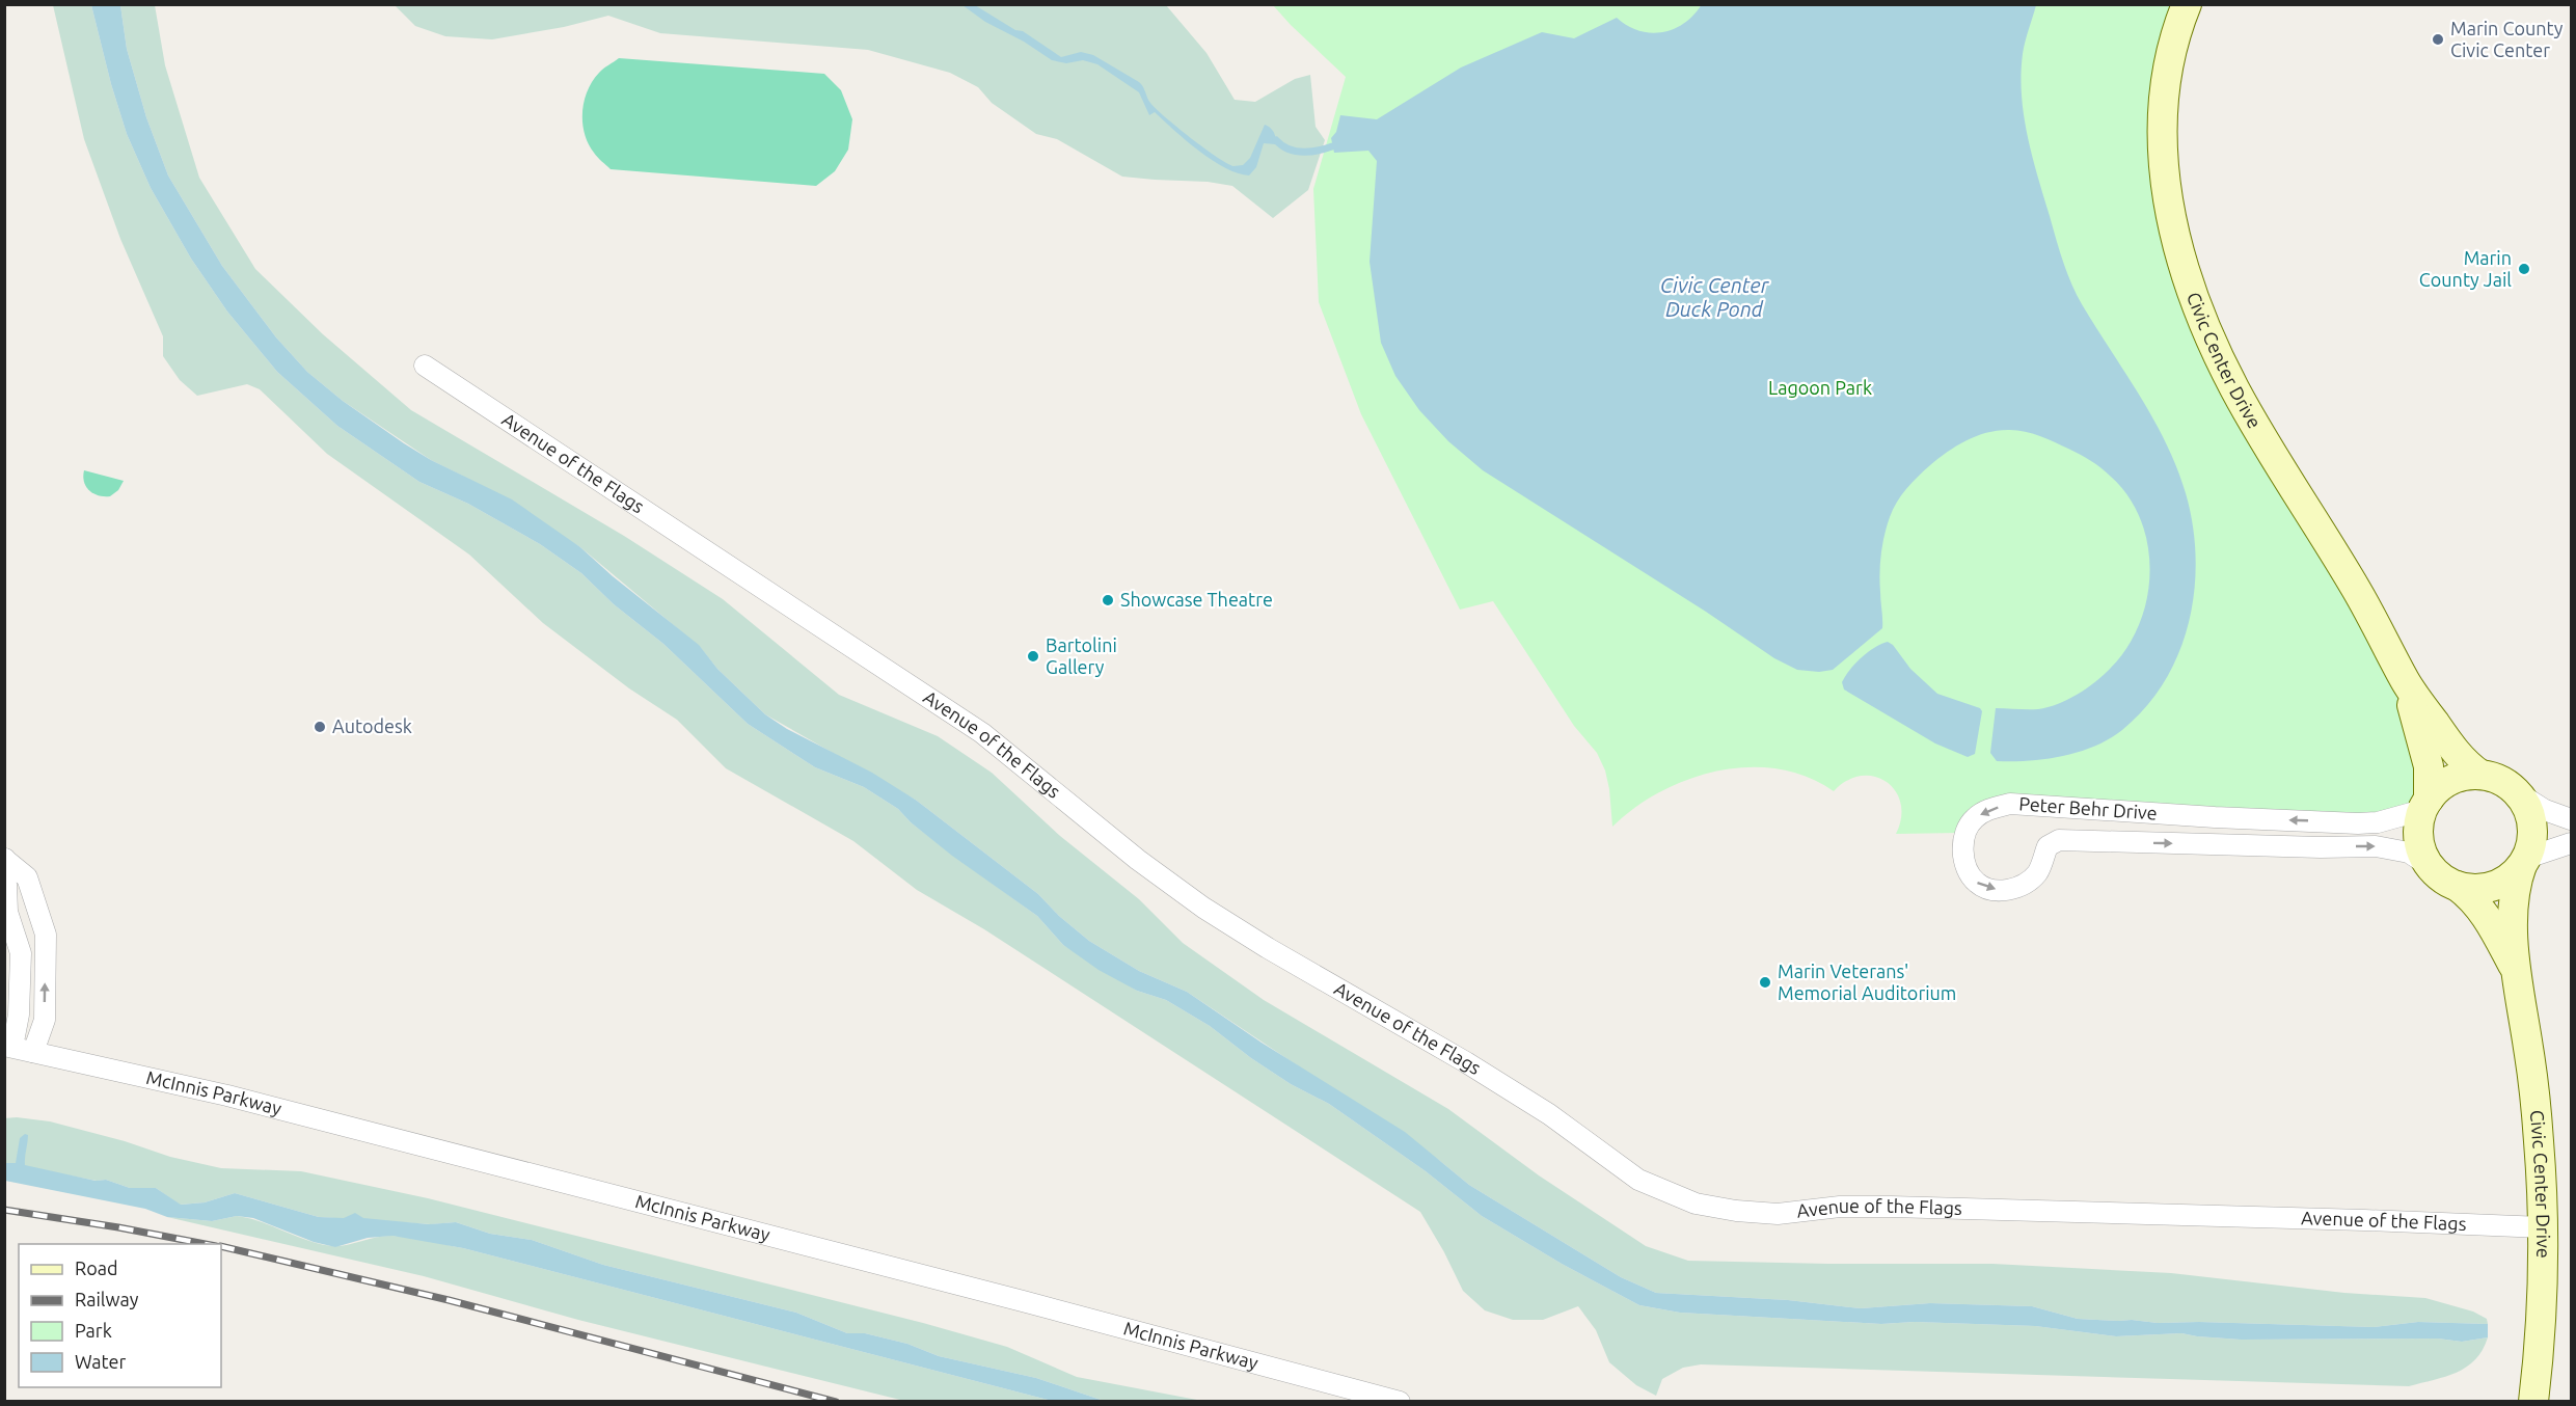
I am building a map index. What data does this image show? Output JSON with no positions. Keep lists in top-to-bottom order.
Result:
{
  "streets": {
    "street": [
      "Civic Center Drive",
      "Avenue of the Flags",
      "Peter Behr Drive",
      "McInnis Parkway"
    ]
  },
  "crossings": [
    ["Civic Center Drive", "Avenue of the Flags"],
    ["Civic Center Drive", "Peter Behr Drive"]
  ],
  "water": ["Civic Center Duck Pond"],
  "parks": ["Lagoon Park"],
  "places": [
    "Marin County Civic Center",
    "Marin County Jail",
    "Showcase Theatre",
    "Bartolini Gallery",
    "Autodesk",
    "Marin Veterans' Memorial Auditorium"
  ],
  "legend": [
    "Road",
    "Railway",
    "Park",
    "Water"
  ]
}
